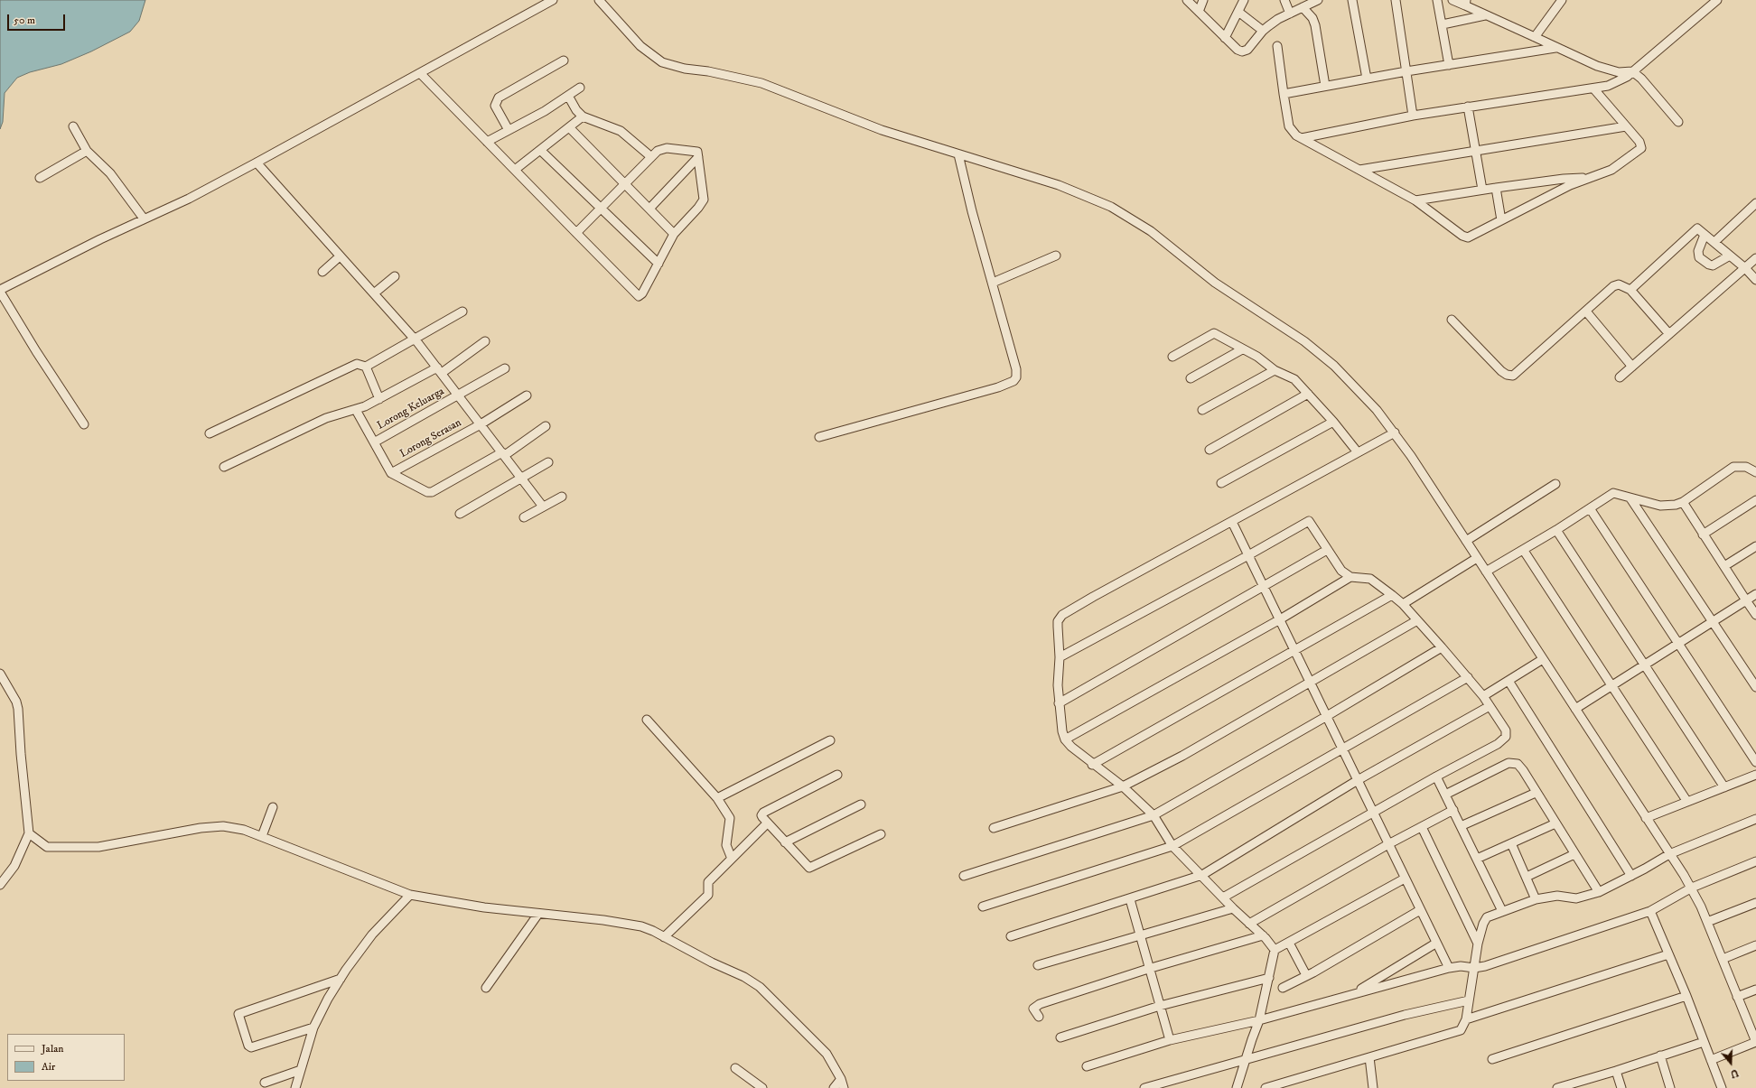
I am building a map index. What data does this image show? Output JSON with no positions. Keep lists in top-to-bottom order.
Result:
{
  "streets": {
    "street": ["Lorong Keluarga", "Lorong Serasan"]
  },
  "legend": ["Jalan", "Air"],
  "scale_bar": "50 m",
  "north": "bottom"
}
